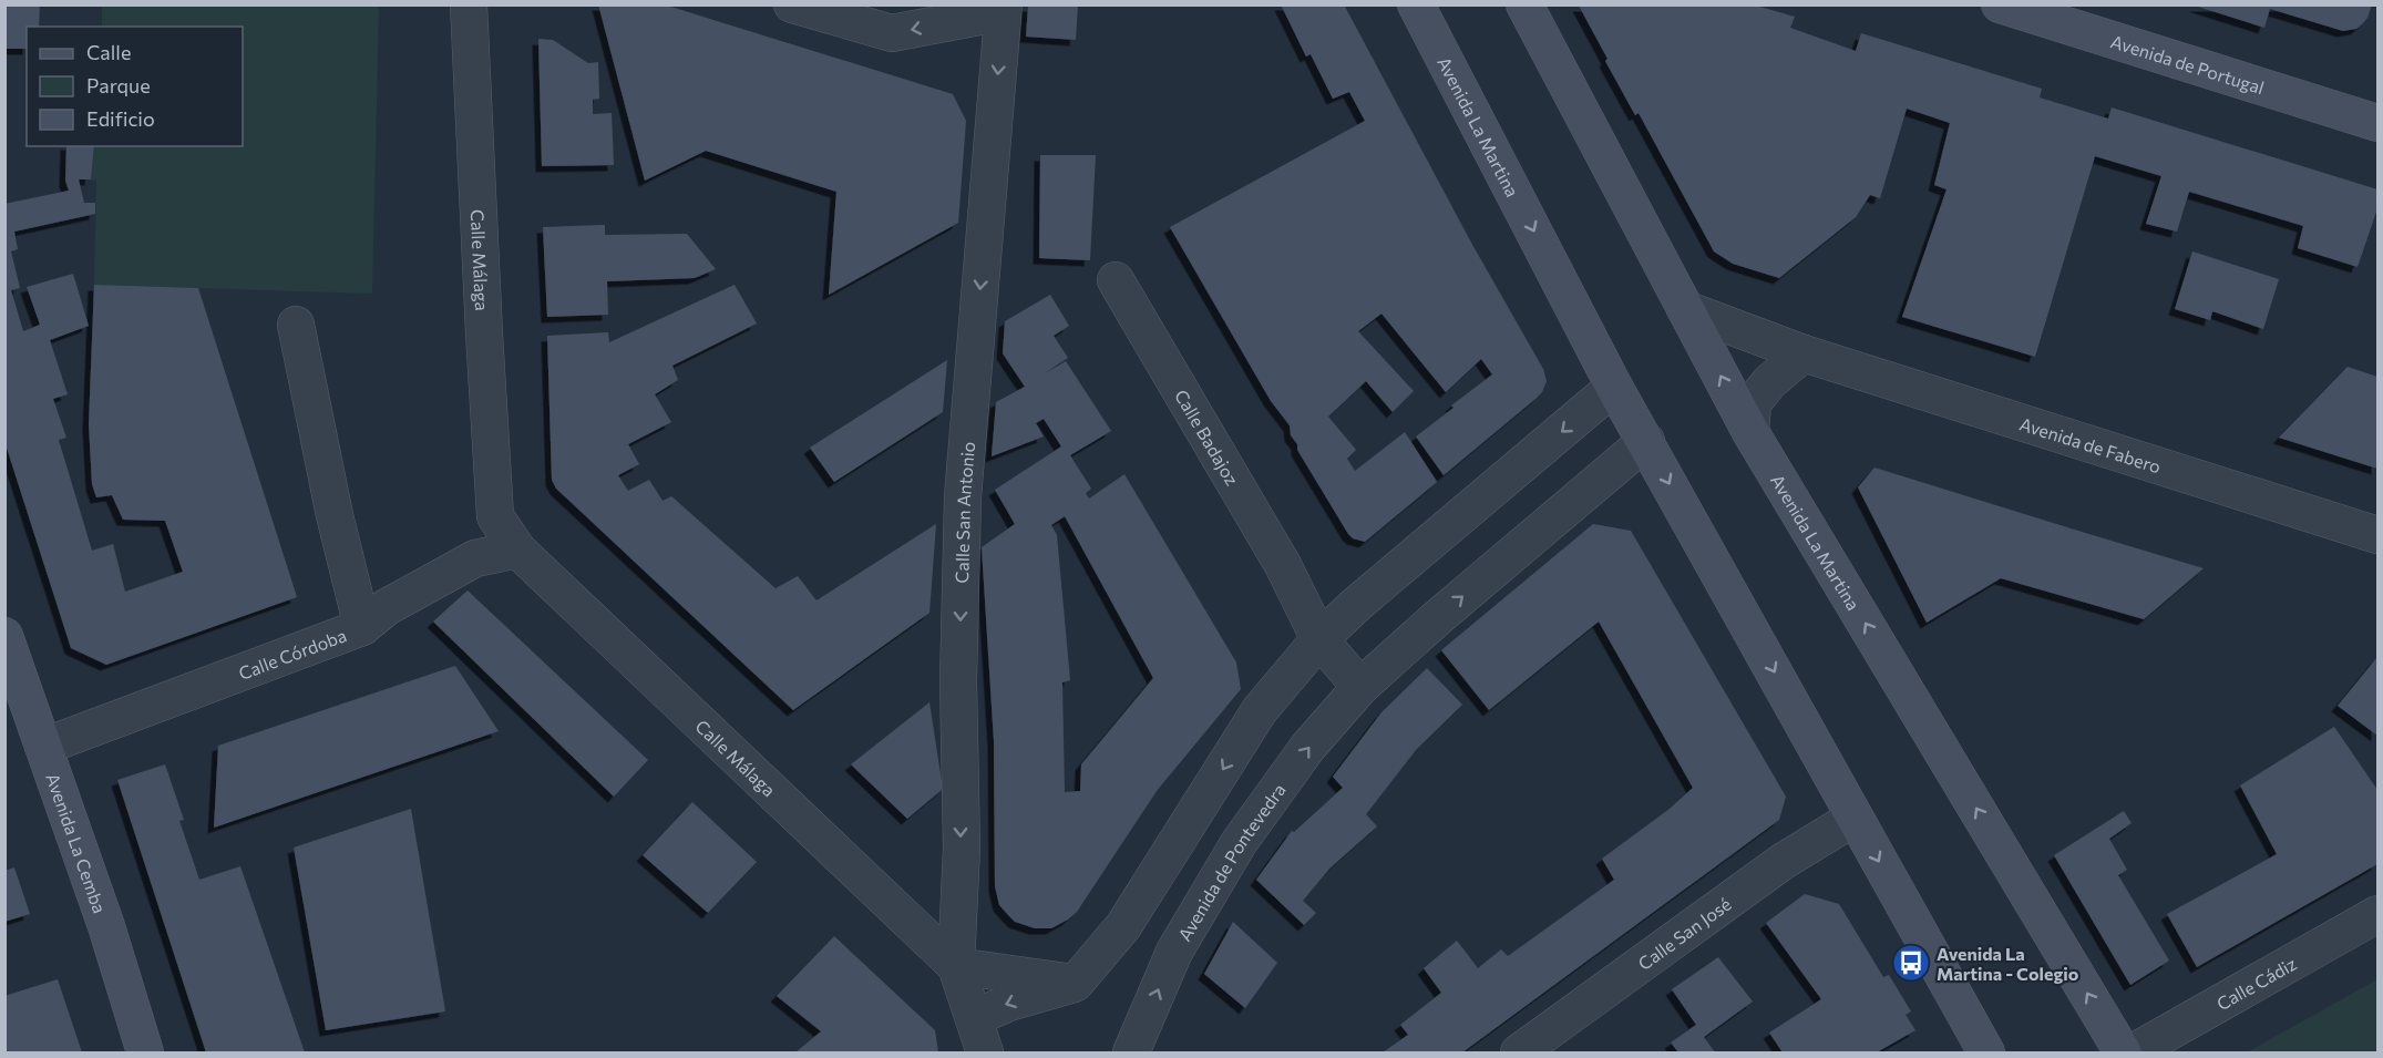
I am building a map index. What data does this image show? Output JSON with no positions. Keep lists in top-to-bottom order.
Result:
{
  "streets": {
    "street": [
      "Avenida de Portugal",
      "Avenida La Martina",
      "Calle Málaga",
      "Calle Badajoz",
      "Avenida de Fabero",
      "Calle San Antonio",
      "Calle Córdoba",
      "Avenida La Cemba",
      "Avenida de Pontevedra",
      "Calle San José",
      "Calle Cádiz"
    ]
  },
  "crossings": [
    ["Avenida La Martina", "Avenida de Fabero"],
    ["Avenida La Martina", "Avenida de Pontevedra"],
    ["Avenida La Martina", "Calle San José"],
    ["Calle Málaga", "Calle San Antonio"],
    ["Calle Córdoba", "Avenida La Cemba"]
  ],
  "one_way": ["Calle San Antonio"],
  "places": {
    "bus stop": ["Avenida La Martina - Colegio"]
  },
  "legend": ["Calle", "Parque", "Edificio"]
}
